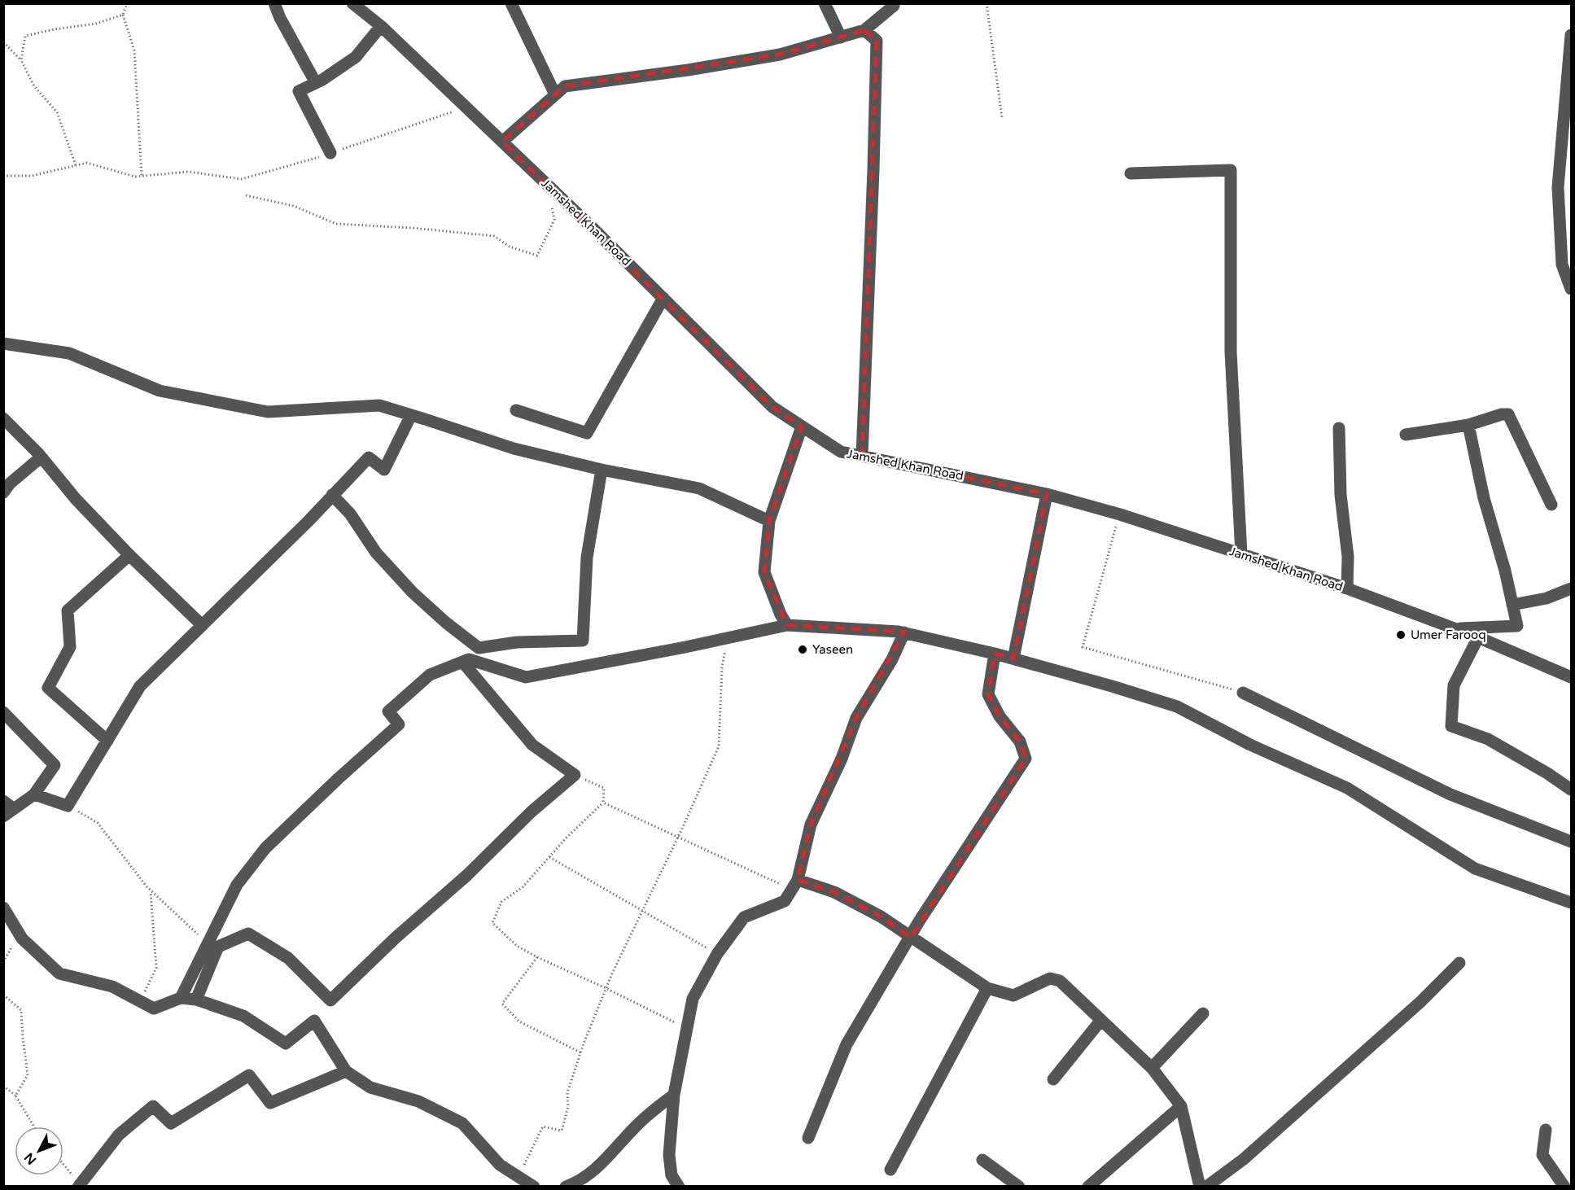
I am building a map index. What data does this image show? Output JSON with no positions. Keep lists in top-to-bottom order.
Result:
{
  "streets": {
    "street": ["Jamshed Khan Road"]
  },
  "places": ["Umer Farooq", "Yaseen"],
  "north": "bottom left"
}
